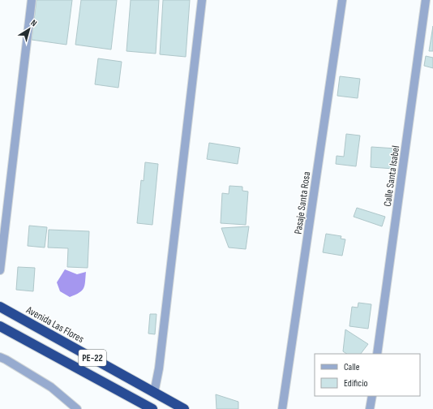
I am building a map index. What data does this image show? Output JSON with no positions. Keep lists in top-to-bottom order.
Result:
{
  "streets": {
    "highway": ["Avenida Las Flores", "PE-22"],
    "street": ["Calle Santa Isabel", "Pasaje Santa Rosa"]
  },
  "legend": ["Calle", "Edificio"],
  "north": "top right"
}
